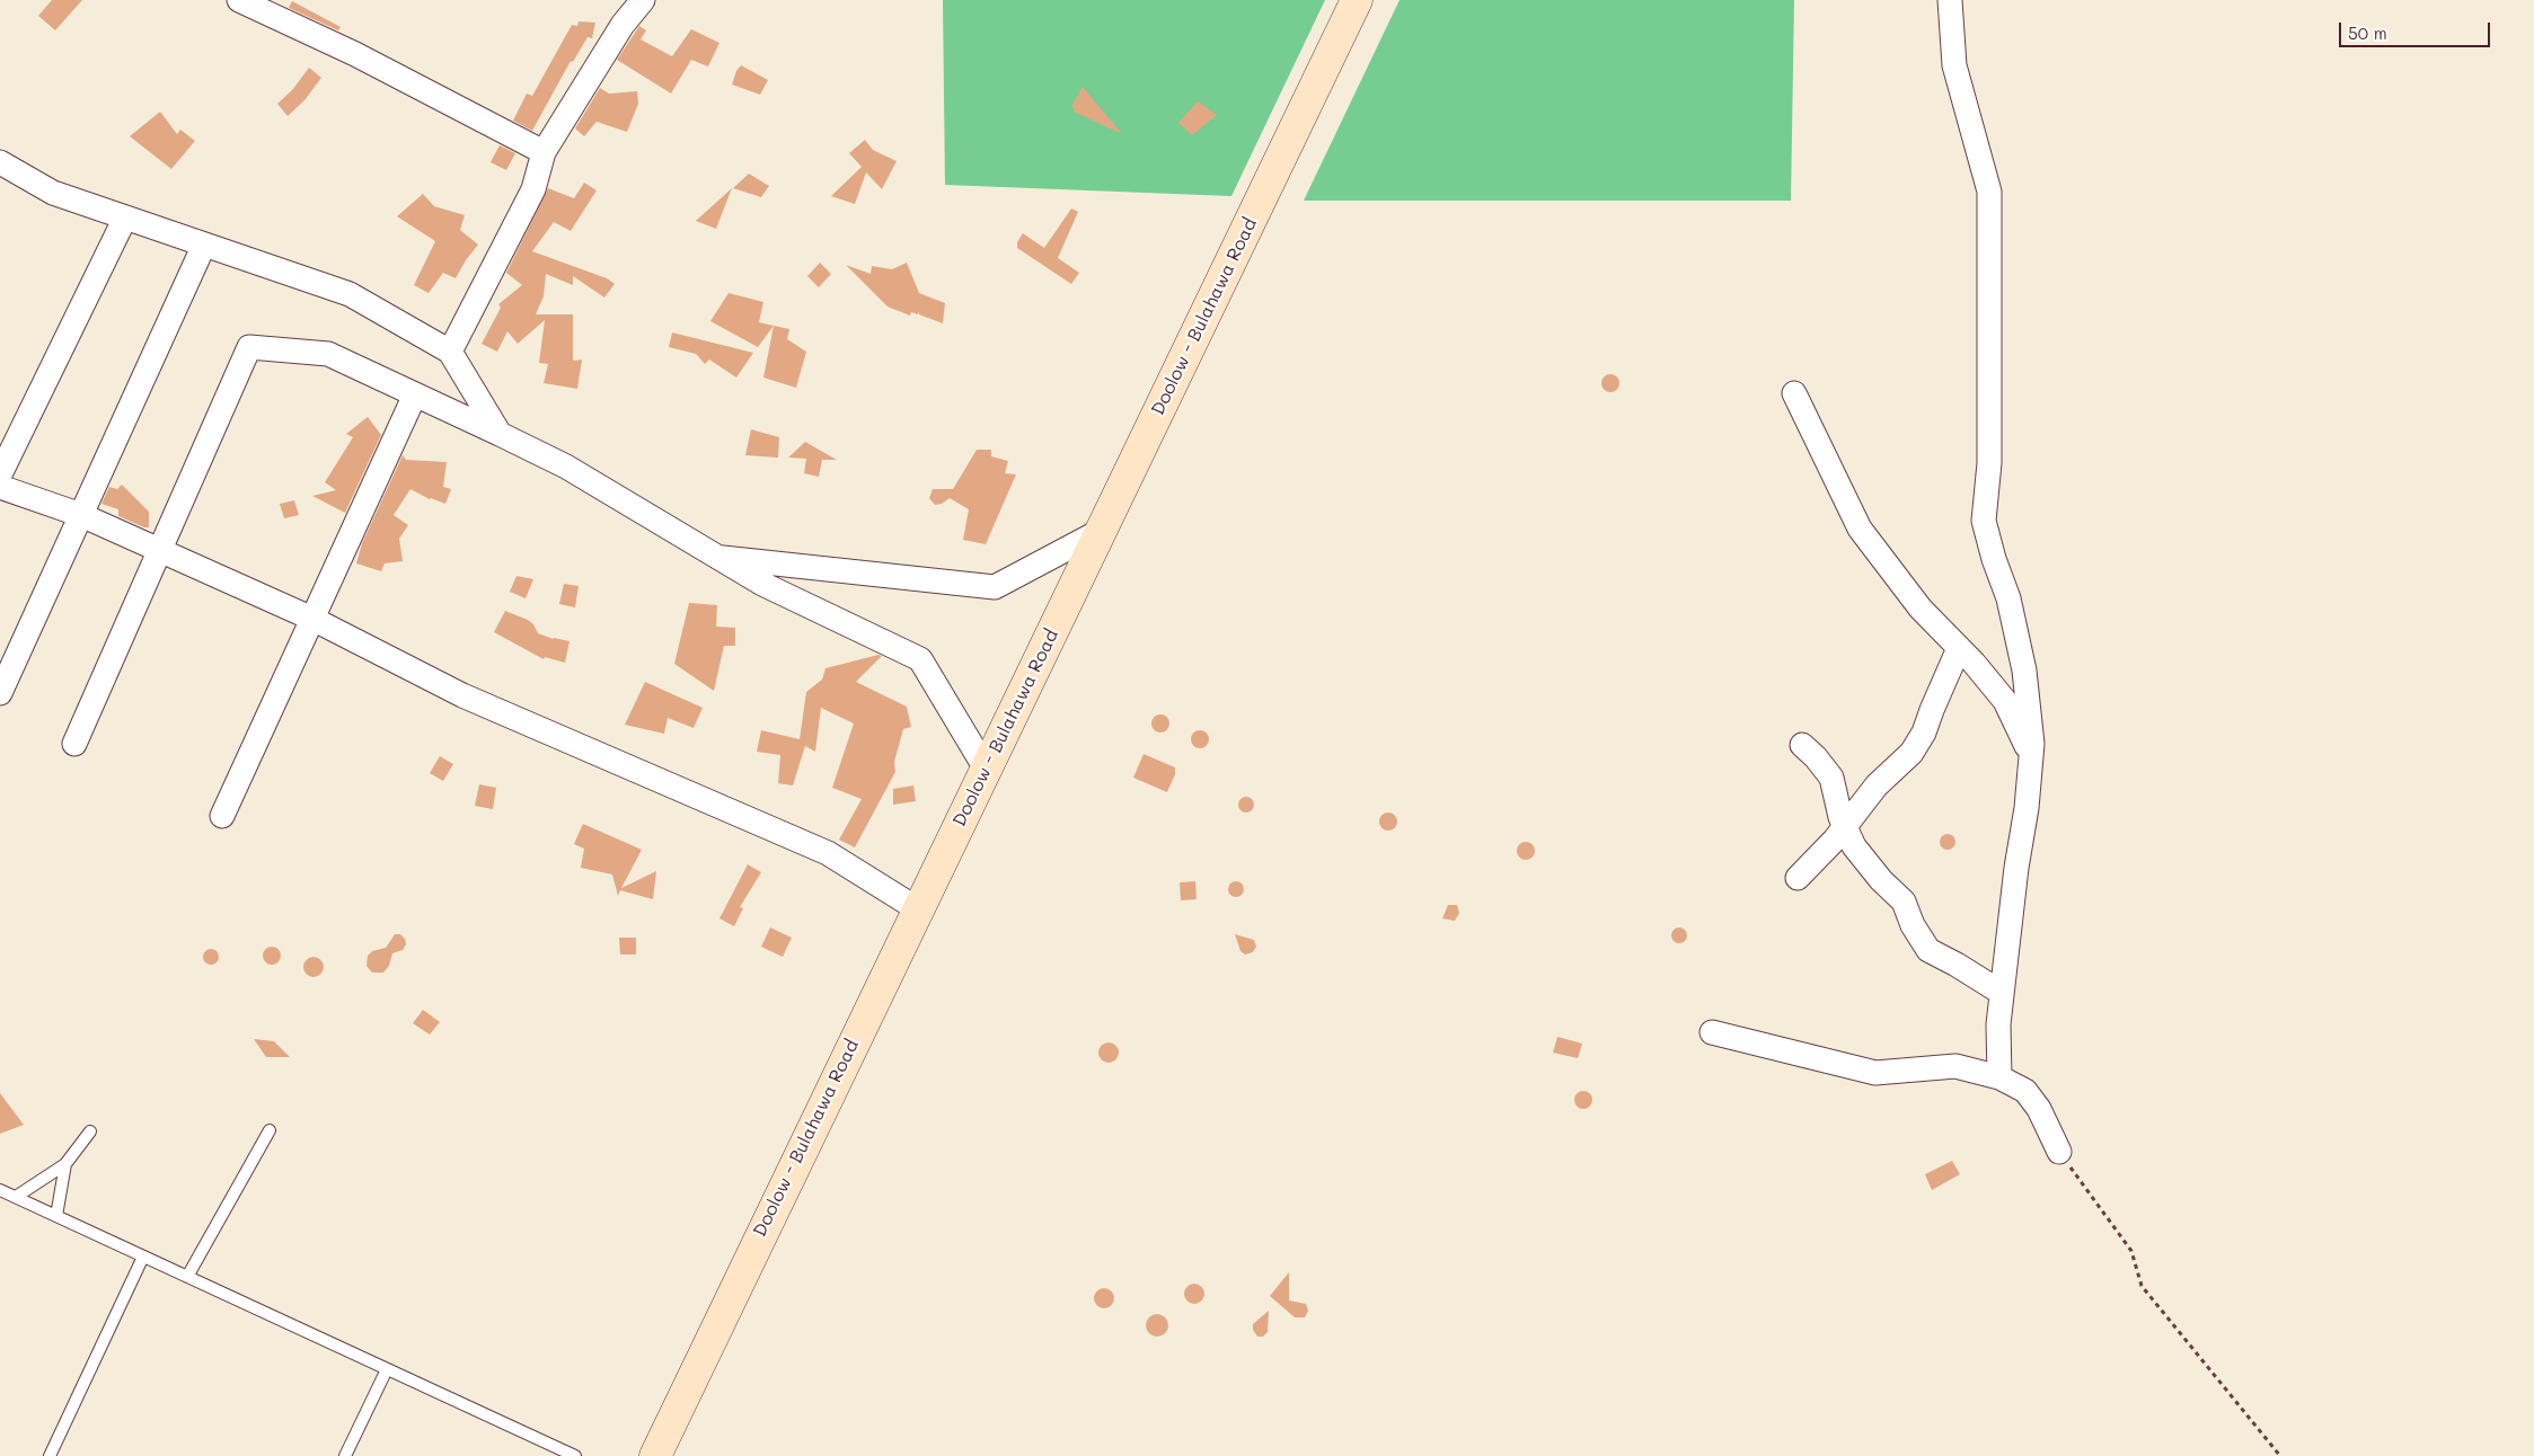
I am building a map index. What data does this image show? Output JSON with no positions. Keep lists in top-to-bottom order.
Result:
{
  "streets": {
    "main road": ["Doolow - Bulahawa Road"]
  },
  "scale_bar": "50 m"
}
